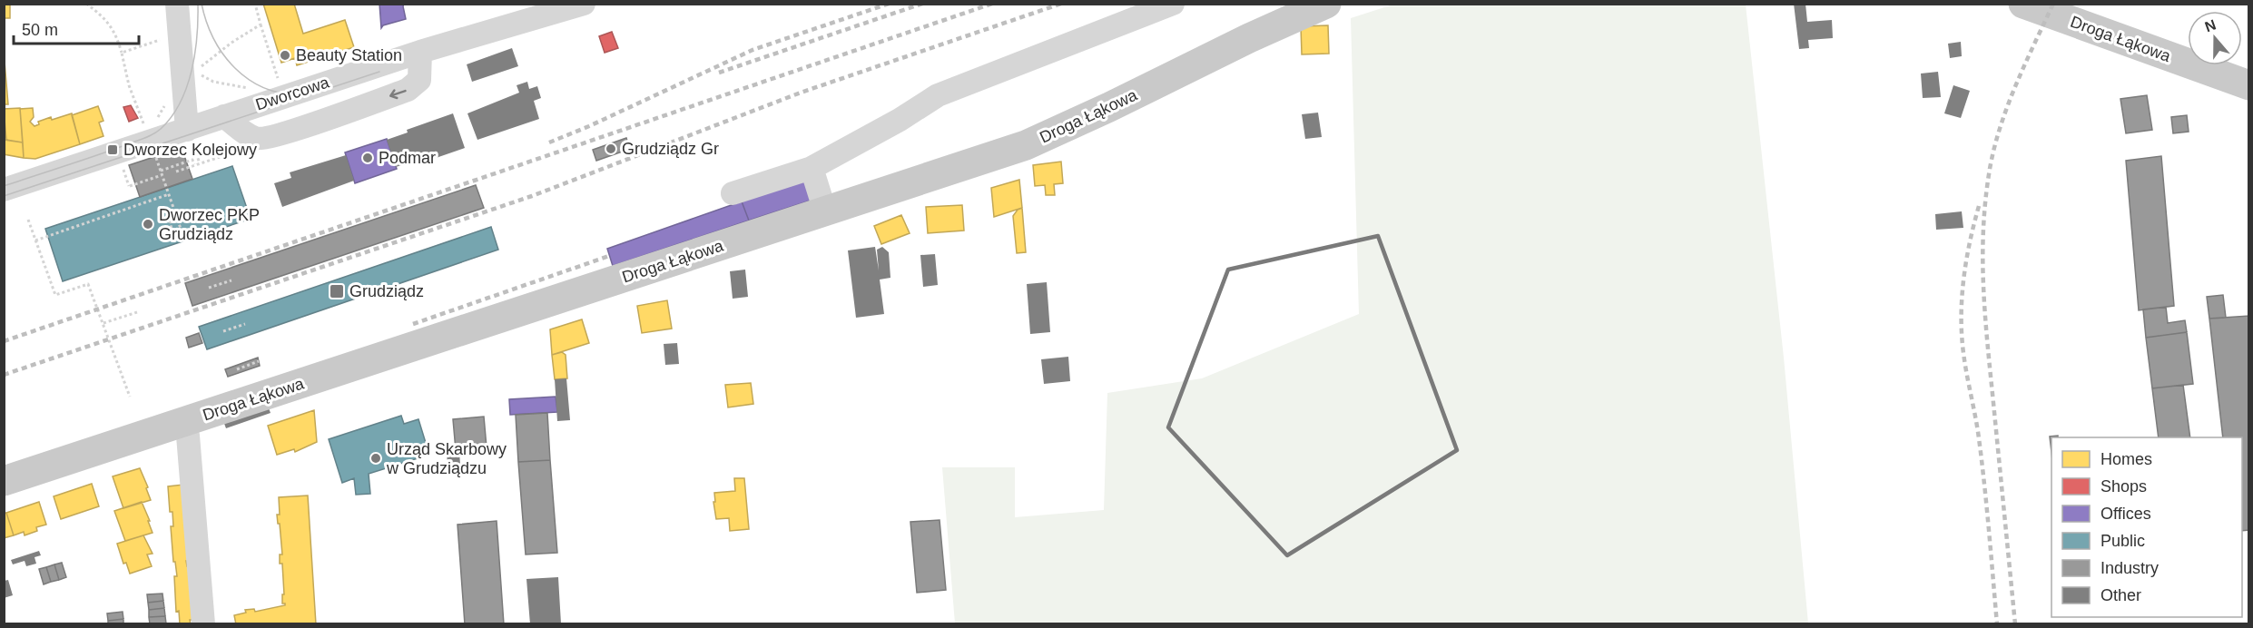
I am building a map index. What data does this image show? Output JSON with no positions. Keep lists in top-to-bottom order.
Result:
{
  "streets": {
    "main road": ["Droga Łąkowa"],
    "street": ["Dworcowa"]
  },
  "places": {
    "other": [
      "Beauty Station",
      "Grudziądz Gr",
      "Podmar",
      "Dworzec PKP Grudziądz",
      "Urząd Skarbowy w Grudziądzu"
    ],
    "transit": ["Dworzec Kolejowy", "Grudziądz"]
  },
  "legend": [
    "Homes",
    "Shops",
    "Offices",
    "Public",
    "Industry",
    "Other"
  ],
  "scale_bar": "50 m",
  "north": "top"
}
